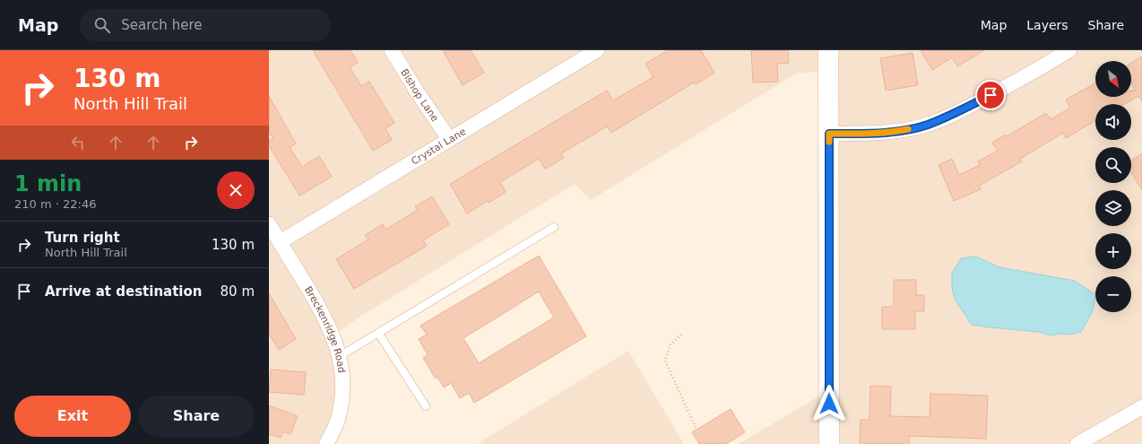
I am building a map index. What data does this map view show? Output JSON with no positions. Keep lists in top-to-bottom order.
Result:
{
  "streets": {
    "street": ["Bishop Lane", "Crystal Lane", "Breckenridge Road"]
  },
  "crossings": [
    ["Bishop Lane", "Crystal Lane"],
    ["Crystal Lane", "Breckenridge Road"]
  ],
  "north": "bottom right",
  "page": {
    "header": "Map",
    "search": "Search here",
    "nav": ["Map", "Layers", "Share"],
    "turn": ["130 m", "North Hill Trail"],
    "map_buttons": ["+", "−"],
    "heading": ["1 min", "210 m · 22:46"],
    "list": [
      {
        "name": "Turn right",
        "note": "North Hill Trail",
        "value": "130 m"
      },
      {
        "name": "Arrive at destination",
        "value": "80 m"
      }
    ],
    "buttons": ["Exit", "Share"]
  }
}
